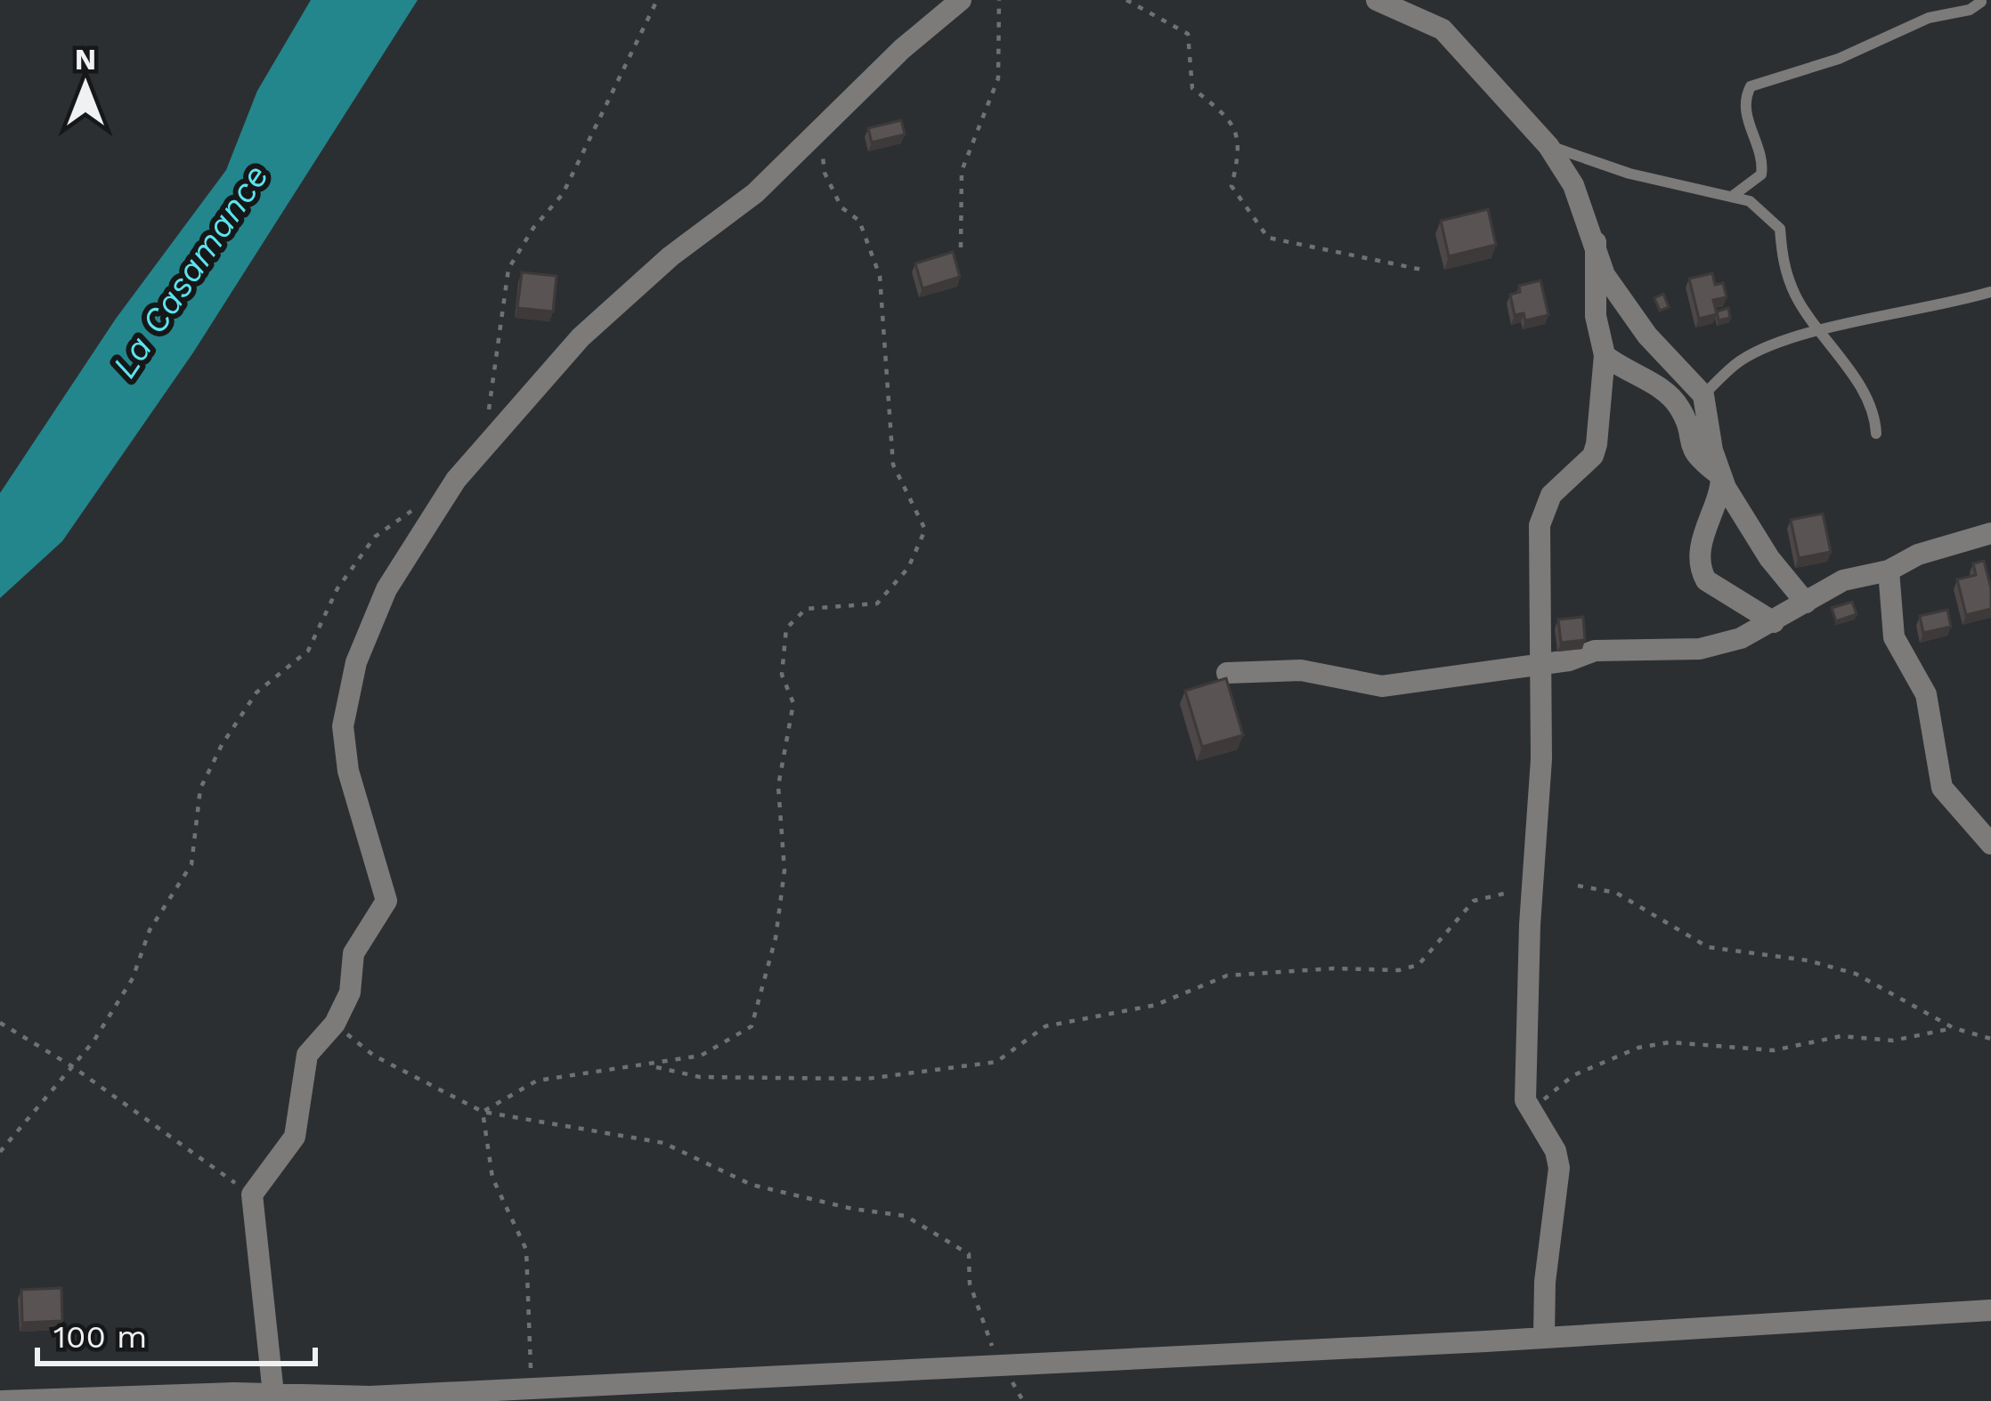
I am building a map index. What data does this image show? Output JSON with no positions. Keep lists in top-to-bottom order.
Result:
{
  "water": ["La Casamance"],
  "scale_bar": "100 m",
  "north": "top"
}
